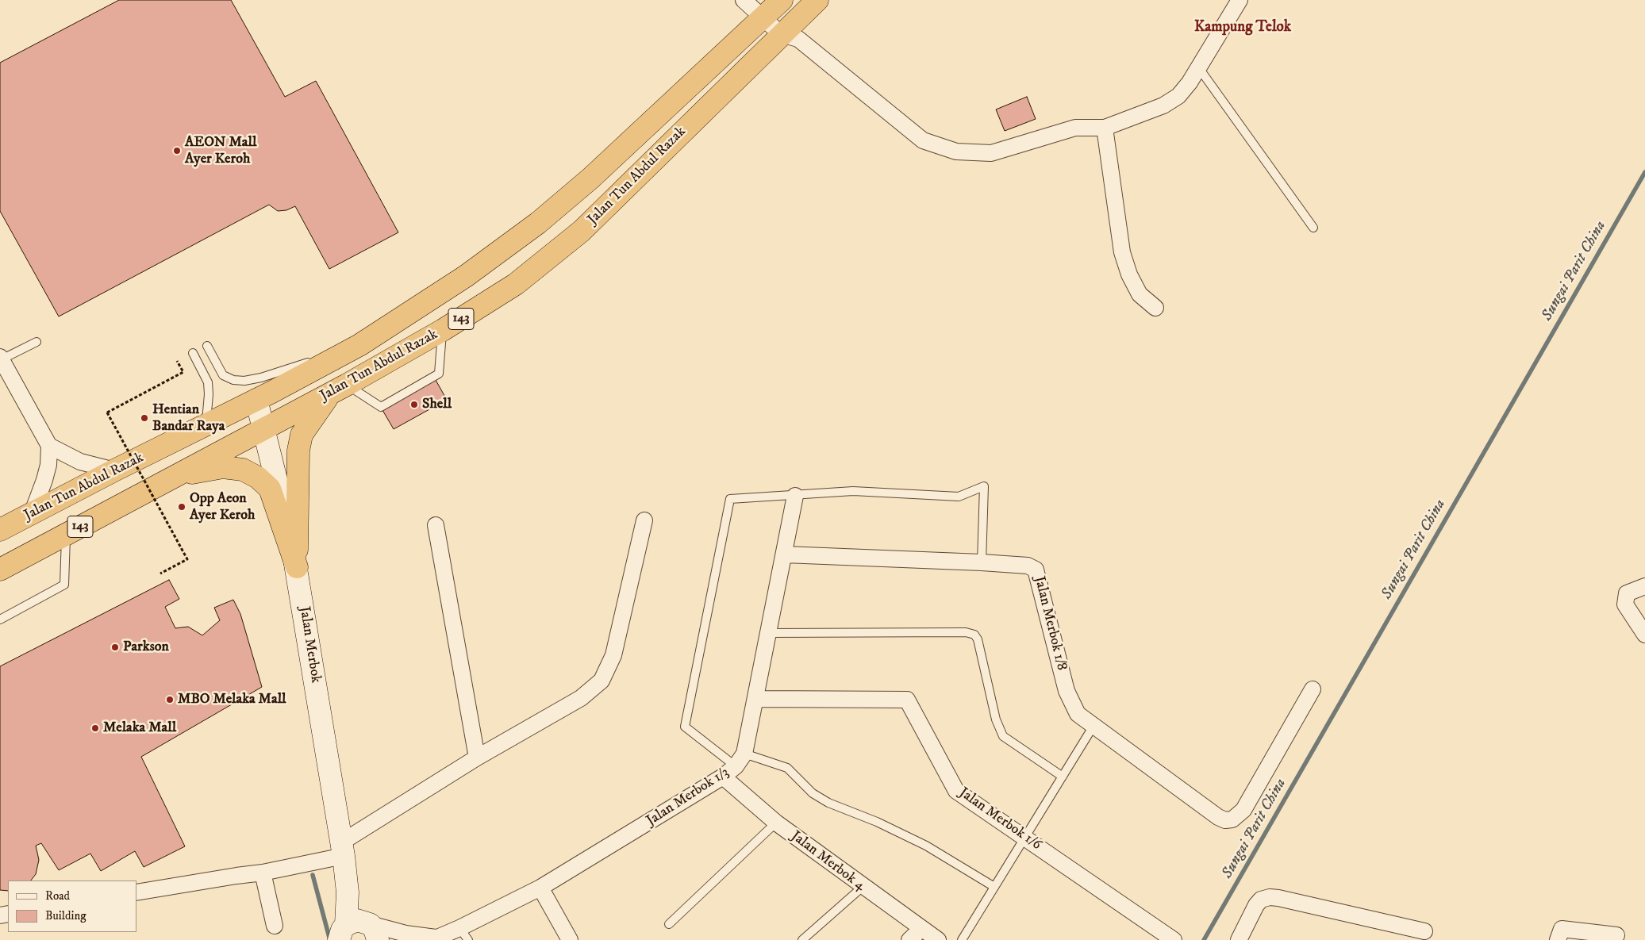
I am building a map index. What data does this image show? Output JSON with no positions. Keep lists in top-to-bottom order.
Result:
{
  "streets": {
    "highway": ["Jalan Tun Abdul Razak", "143"],
    "street": [
      "Jalan Merbok 1/8",
      "Jalan Merbok",
      "Jalan Merbok 1/3",
      "Jalan Merbok 1/6",
      "Jalan Merbok 4"
    ]
  },
  "crossings": [
    ["Jalan Tun Abdul Razak", "Jalan Merbok"],
    ["Jalan Merbok 1/8", "Jalan Merbok 1/3"],
    ["Jalan Merbok", "Jalan Merbok 1/3"],
    ["Jalan Merbok 1/3", "Jalan Merbok 1/6"],
    ["Jalan Merbok 1/3", "Jalan Merbok 4"]
  ],
  "districts": ["Kampung Telok"],
  "water": ["Sungai Parit China"],
  "places": [
    "AEON Mall Ayer Keroh",
    "Shell",
    "Hentian Bandar Raya",
    "Opp Aeon Ayer Keroh",
    "Parkson",
    "MBO Melaka Mall",
    "Melaka Mall"
  ],
  "legend": ["Road", "Building"]
}
